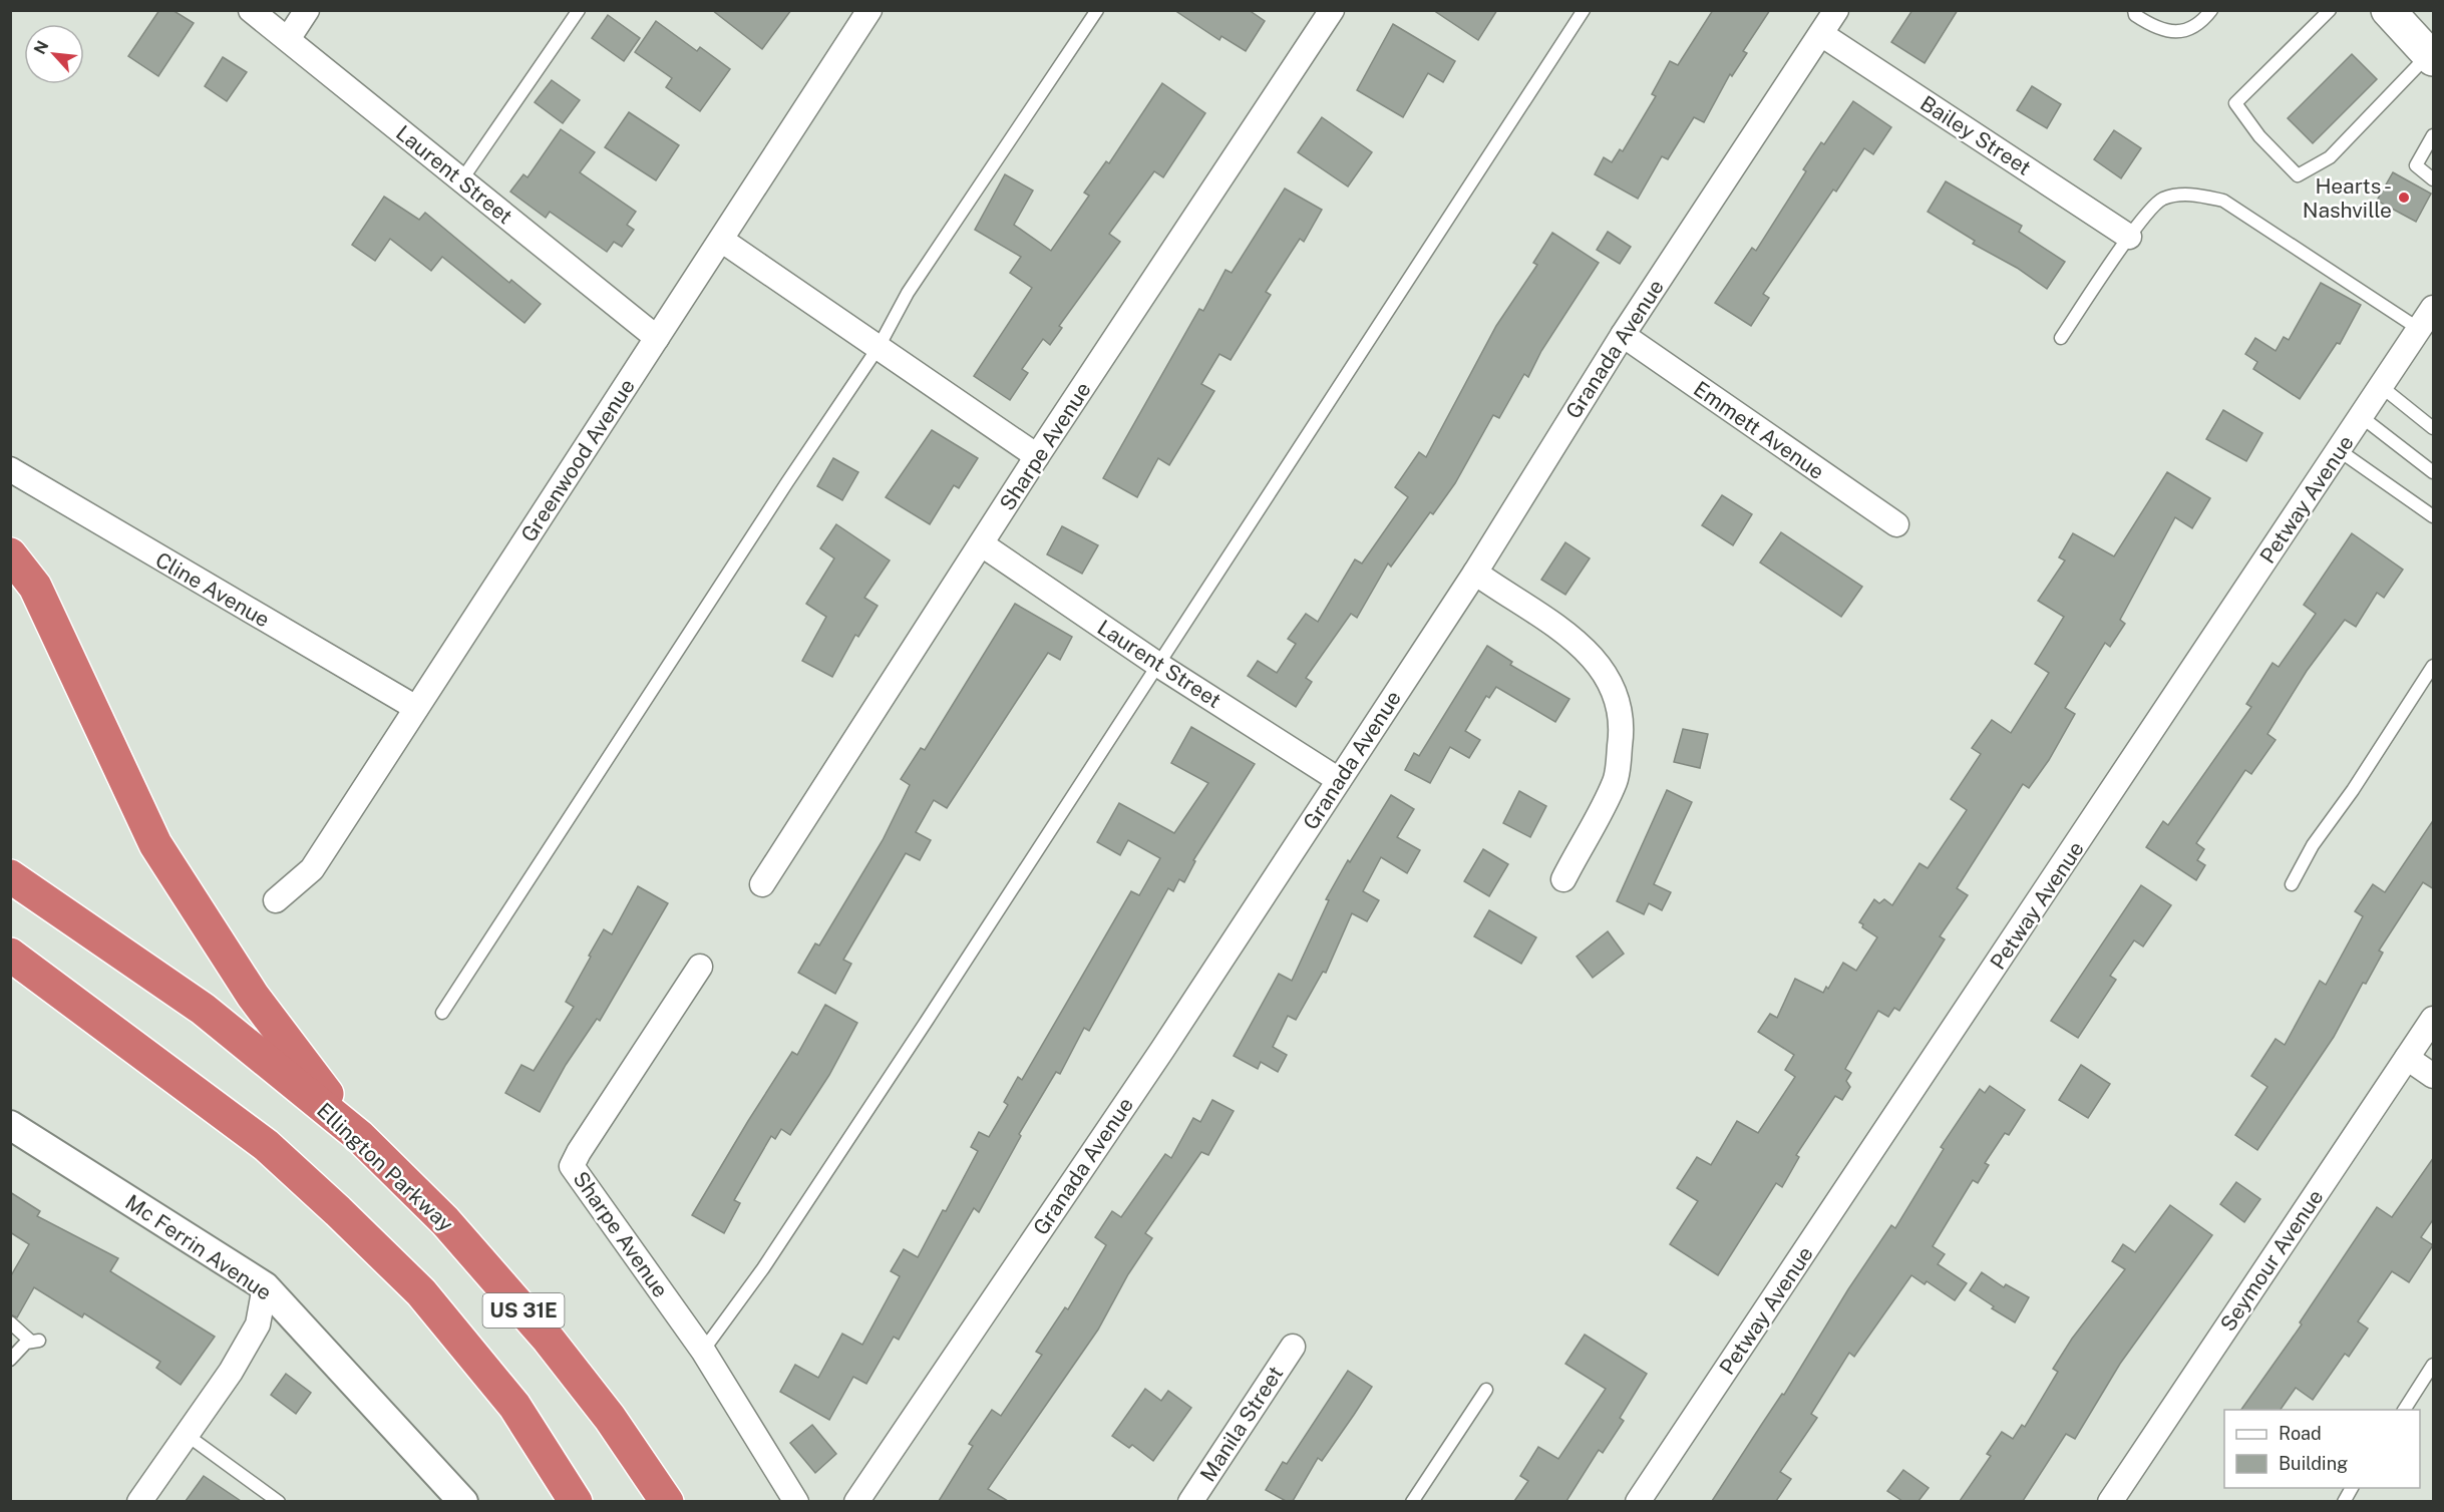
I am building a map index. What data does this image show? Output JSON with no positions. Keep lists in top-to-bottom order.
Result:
{
  "streets": {
    "highway": ["Ellington Parkway", "US 31E"],
    "street": [
      "Bailey Street",
      "Laurent Street",
      "Granada Avenue",
      "Emmett Avenue",
      "Sharpe Avenue",
      "Greenwood Avenue",
      "Petway Avenue",
      "Cline Avenue",
      "Mc Ferrin Avenue",
      "Seymour Avenue",
      "Manila Street"
    ]
  },
  "crossings": [
    ["Bailey Street", "Granada Avenue"],
    ["Laurent Street", "Granada Avenue"],
    ["Laurent Street", "Sharpe Avenue"],
    ["Laurent Street", "Greenwood Avenue"],
    ["Granada Avenue", "Emmett Avenue"],
    ["Greenwood Avenue", "Cline Avenue"]
  ],
  "places": ["Hearts - Nashville"],
  "legend": ["Road", "Building"],
  "north": "top left"
}
